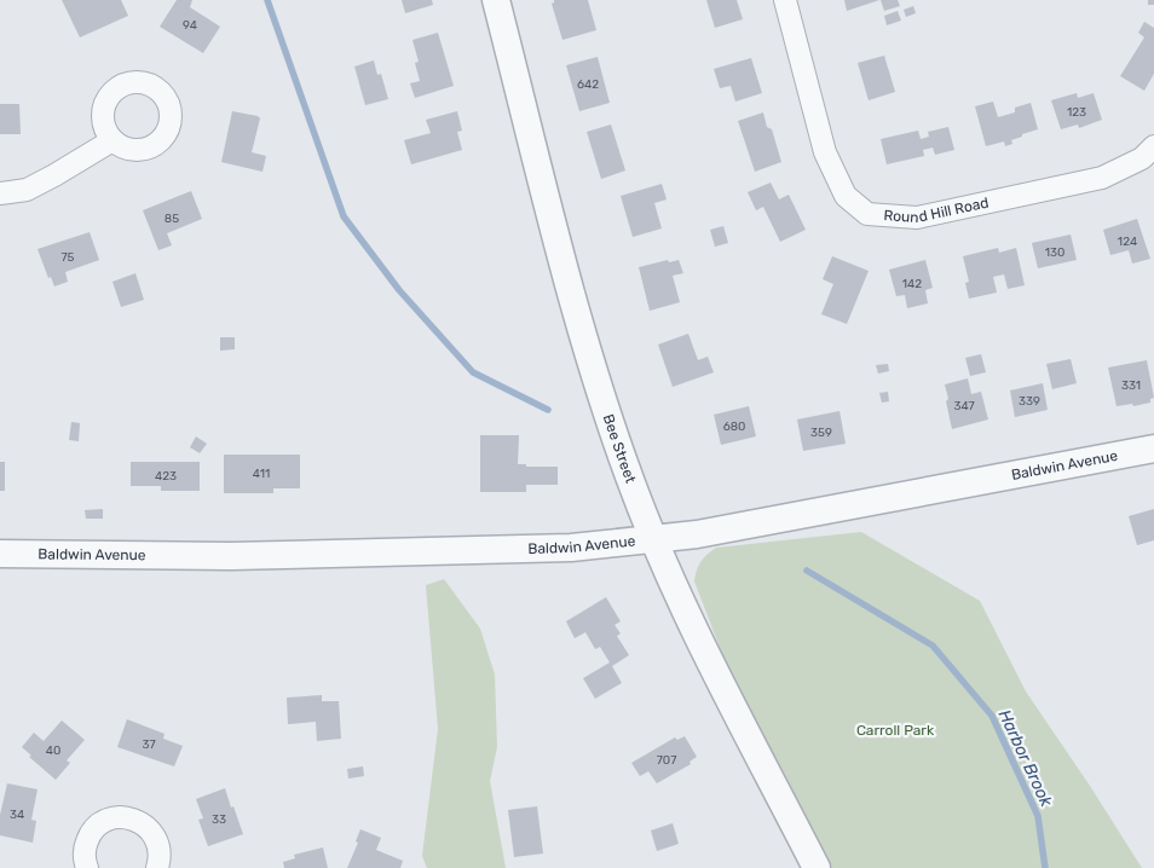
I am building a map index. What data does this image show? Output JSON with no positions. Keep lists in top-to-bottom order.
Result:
{
  "streets": {
    "street": ["Round Hill Road", "Bee Street", "Baldwin Avenue"]
  },
  "crossings": [
    ["Bee Street", "Baldwin Avenue"]
  ],
  "water": ["Harbor Brook"],
  "parks": ["Carroll Park"],
  "house_numbers": [
    "94",
    "642",
    "123",
    "85",
    "124",
    "130",
    "75",
    "142",
    "331",
    "339",
    "347",
    "680",
    "359",
    "411",
    "423",
    "37",
    "40",
    "707",
    "34",
    "33"
  ]
}
